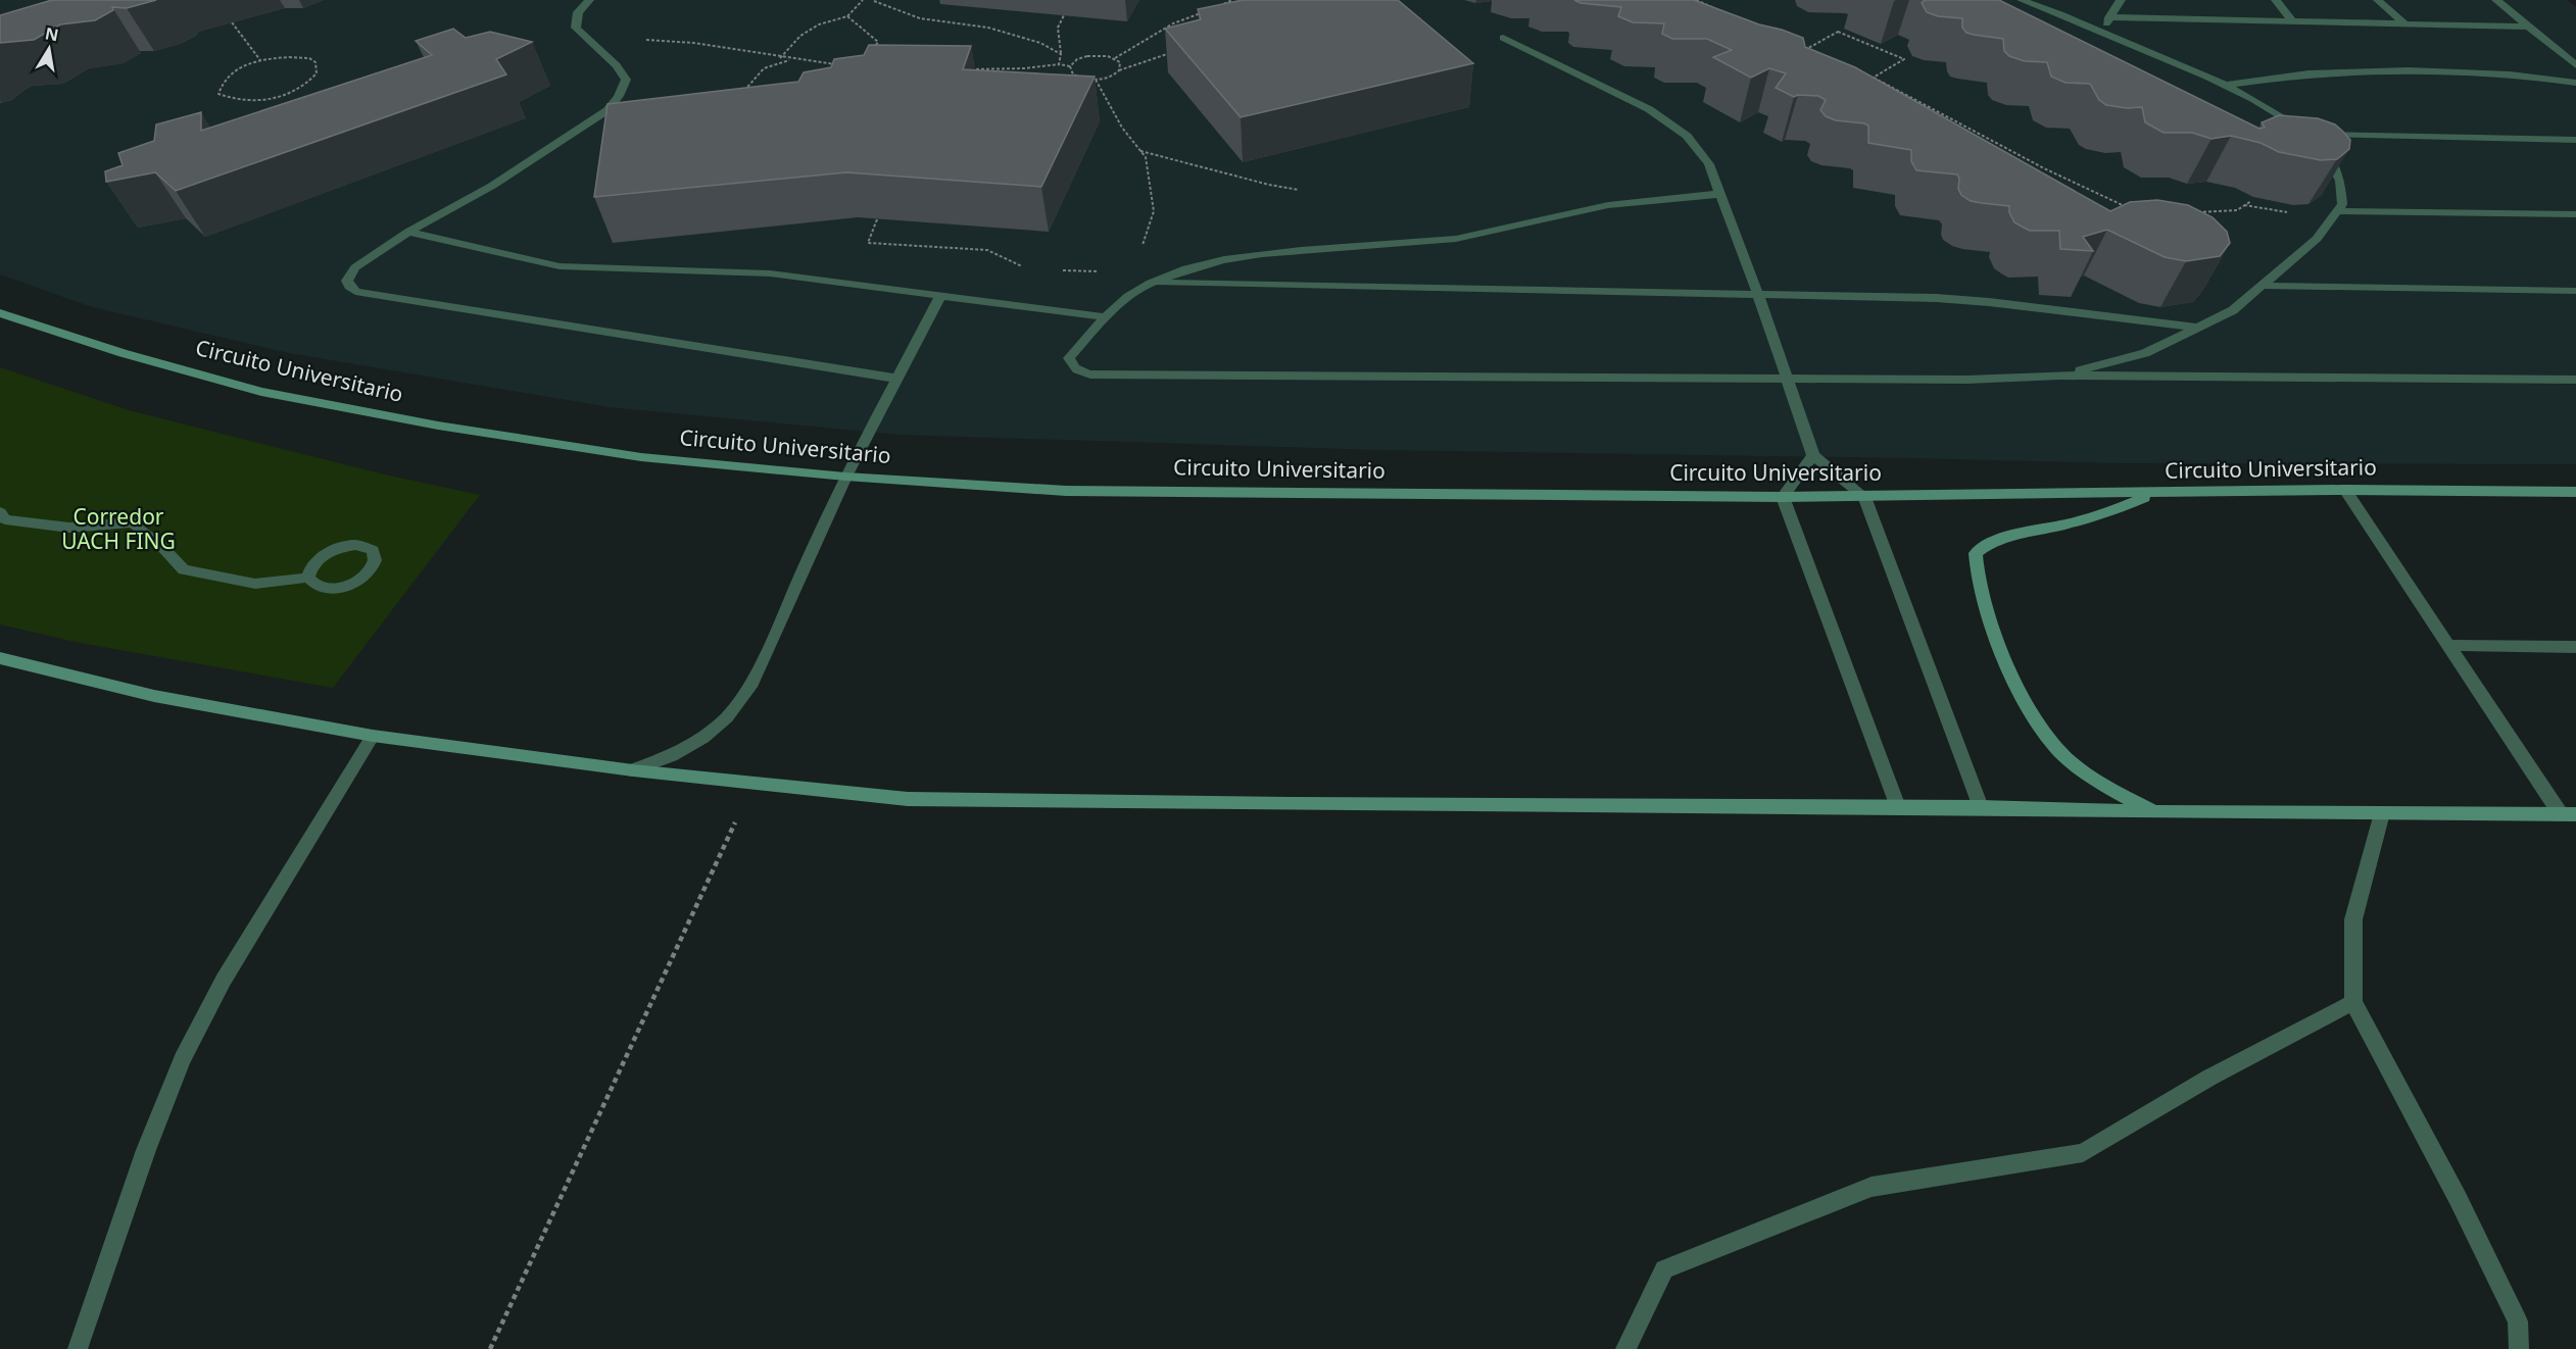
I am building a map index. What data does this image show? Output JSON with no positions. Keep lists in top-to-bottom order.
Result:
{
  "streets": {
    "main road": ["Circuito Universitario"]
  },
  "parks": ["Corredor UACH FING"],
  "north": "top"
}
